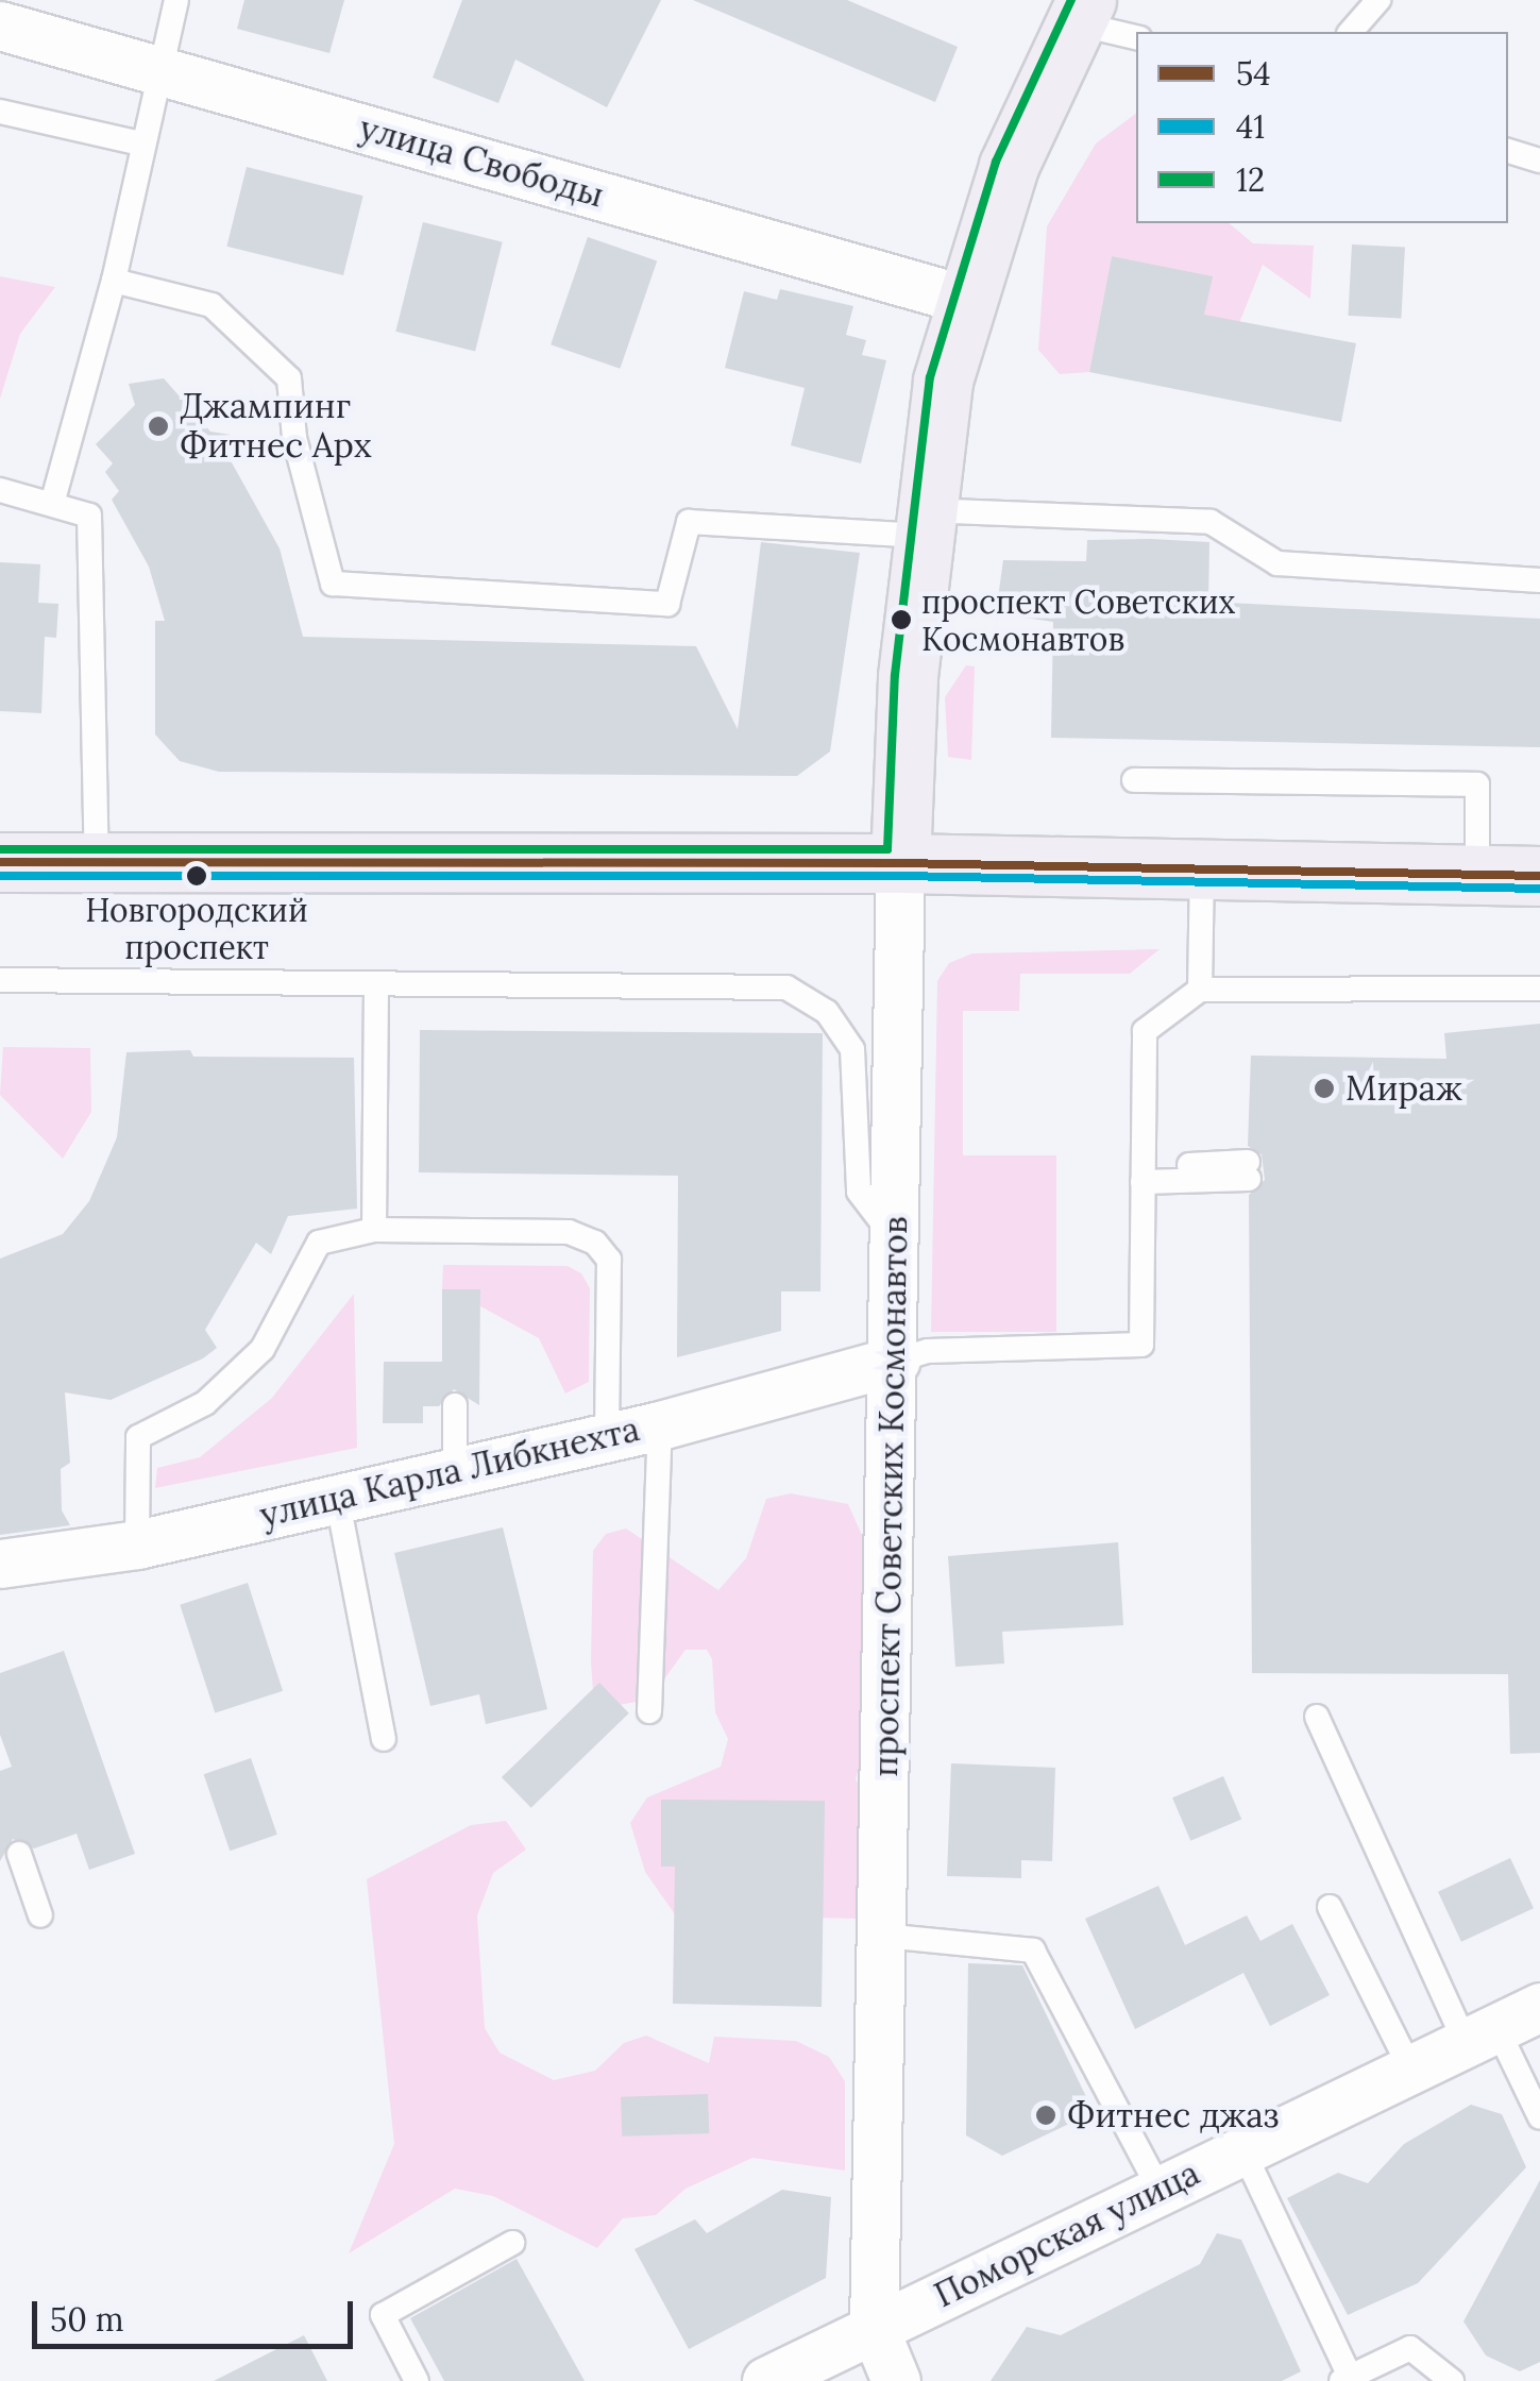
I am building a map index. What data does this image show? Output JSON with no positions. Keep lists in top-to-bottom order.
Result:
{
  "streets": {
    "main road": ["проспект Советских Космонавтов"],
    "street": ["улица Свободы", "улица Карла Либкнехта", "Поморская улица"]
  },
  "crossings": [
    ["улица Свободы", "проспект Советских Космонавтов"],
    ["улица Карла Либкнехта", "проспект Советских Космонавтов"],
    ["проспект Советских Космонавтов", "Поморская улица"]
  ],
  "places": [
    "Джампинг Фитнес Арх",
    "проспект Советских Космонавтов",
    "Новгородский проспект",
    "Мираж",
    "Фитнес джаз"
  ],
  "lines": ["transit line 12", "transit line 54", "transit line 41"],
  "legend": ["54", "41", "12"],
  "scale_bar": "50 m"
}
